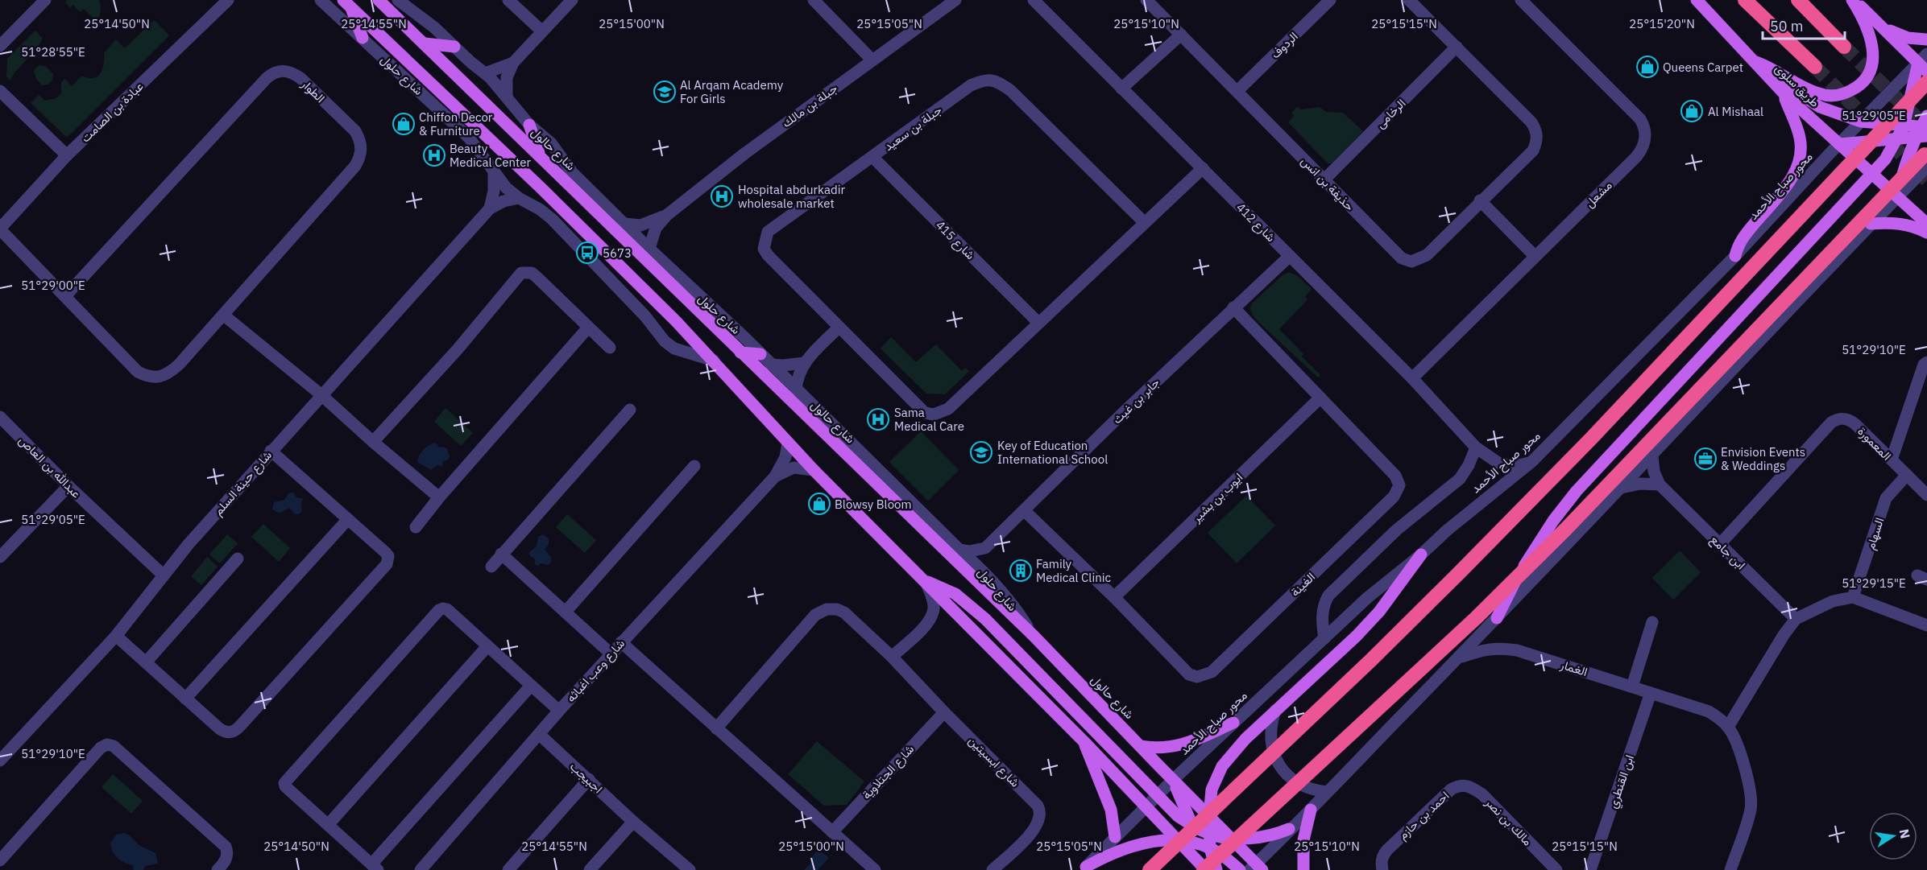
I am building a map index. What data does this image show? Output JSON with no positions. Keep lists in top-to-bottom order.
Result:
{
  "streets": {
    "highway": ["طريق سلوى"],
    "main road": ["شارع حالول"],
    "street": [
      "الردوف",
      "شارع حلول",
      "الطوار",
      "جبلة بن مالك",
      "عبادة بن الصامت",
      "الرخامى",
      "جبلة بن سعيد",
      "حذيفة بن انس",
      "محور صباح الأحمد",
      "مشعل",
      "شارع 412",
      "شارع 415",
      "جابر بن غيث",
      "المعمورة",
      "عبدالله بن العاص",
      "شارع حينة السلم",
      "ايوب بن بشير",
      "السهام",
      "ابن جامع",
      "الغينة",
      "الغمار",
      "شارع وعب اغباثه",
      "شارع ابسيتين",
      "شارع الجتلاوية",
      "اجبيجب",
      "ابن القنطري",
      "احمد بن حازم",
      "مالك بن نصر"
    ]
  },
  "crossings": [
    ["الردوف", "حذيفة بن انس"],
    ["شارع حلول", "جبلة بن مالك"],
    ["شارع حلول", "شارع حالول"],
    ["شارع حلول", "شارع حينة السلم"],
    ["طريق سلوى", "محور صباح الأحمد"],
    ["الطوار", "عبادة بن الصامت"],
    ["الرخامى", "حذيفة بن انس"],
    ["جبلة بن سعيد", "شارع 412"],
    ["جبلة بن سعيد", "شارع 415"],
    ["شارع حالول", "محور صباح الأحمد"],
    ["محور صباح الأحمد", "شارع 412"],
    ["مشعل", "شارع 412"],
    ["شارع 412", "جابر بن غيث"],
    ["جابر بن غيث", "الغينة"],
    ["المعمورة", "السهام"],
    ["المعمورة", "ابن جامع"],
    ["عبدالله بن العاص", "شارع حينة السلم"],
    ["ايوب بن بشير", "الغينة"],
    ["الغمار", "ابن القنطري"],
    ["شارع وعب اغباثه", "اجبيجب"],
    ["شارع ابسيتين", "شارع الجتلاوية"],
    ["احمد بن حازم", "مالك بن نصر"]
  ],
  "places": {
    "shop": [
      "Queens Carpet",
      "Al Mishaal",
      "Chiffon Decor & Furniture",
      "Blowsy Bloom"
    ],
    "school or university": ["Al Arqam Academy For Girls", "Key of Education International School"],
    "hospital": ["Beauty Medical Center", "Hospital abdurkadir wholesale market", "Sama Medical Care"],
    "bus stop": ["5673"],
    "office": ["Envision Events & Weddings"],
    "building": ["Family Medical Clinic"]
  },
  "scale_bar": "50 m",
  "north": "right",
  "coordinates": [
    "25°14'50\"N",
    "25°14'55\"N",
    "25°15'00\"N",
    "25°15'05\"N",
    "25°15'10\"N",
    "25°15'15\"N",
    "25°15'20\"N",
    "51°28'55\"E",
    "51°29'05\"E",
    "51°29'00\"E",
    "51°29'10\"E",
    "51°29'15\"E"
  ]
}
